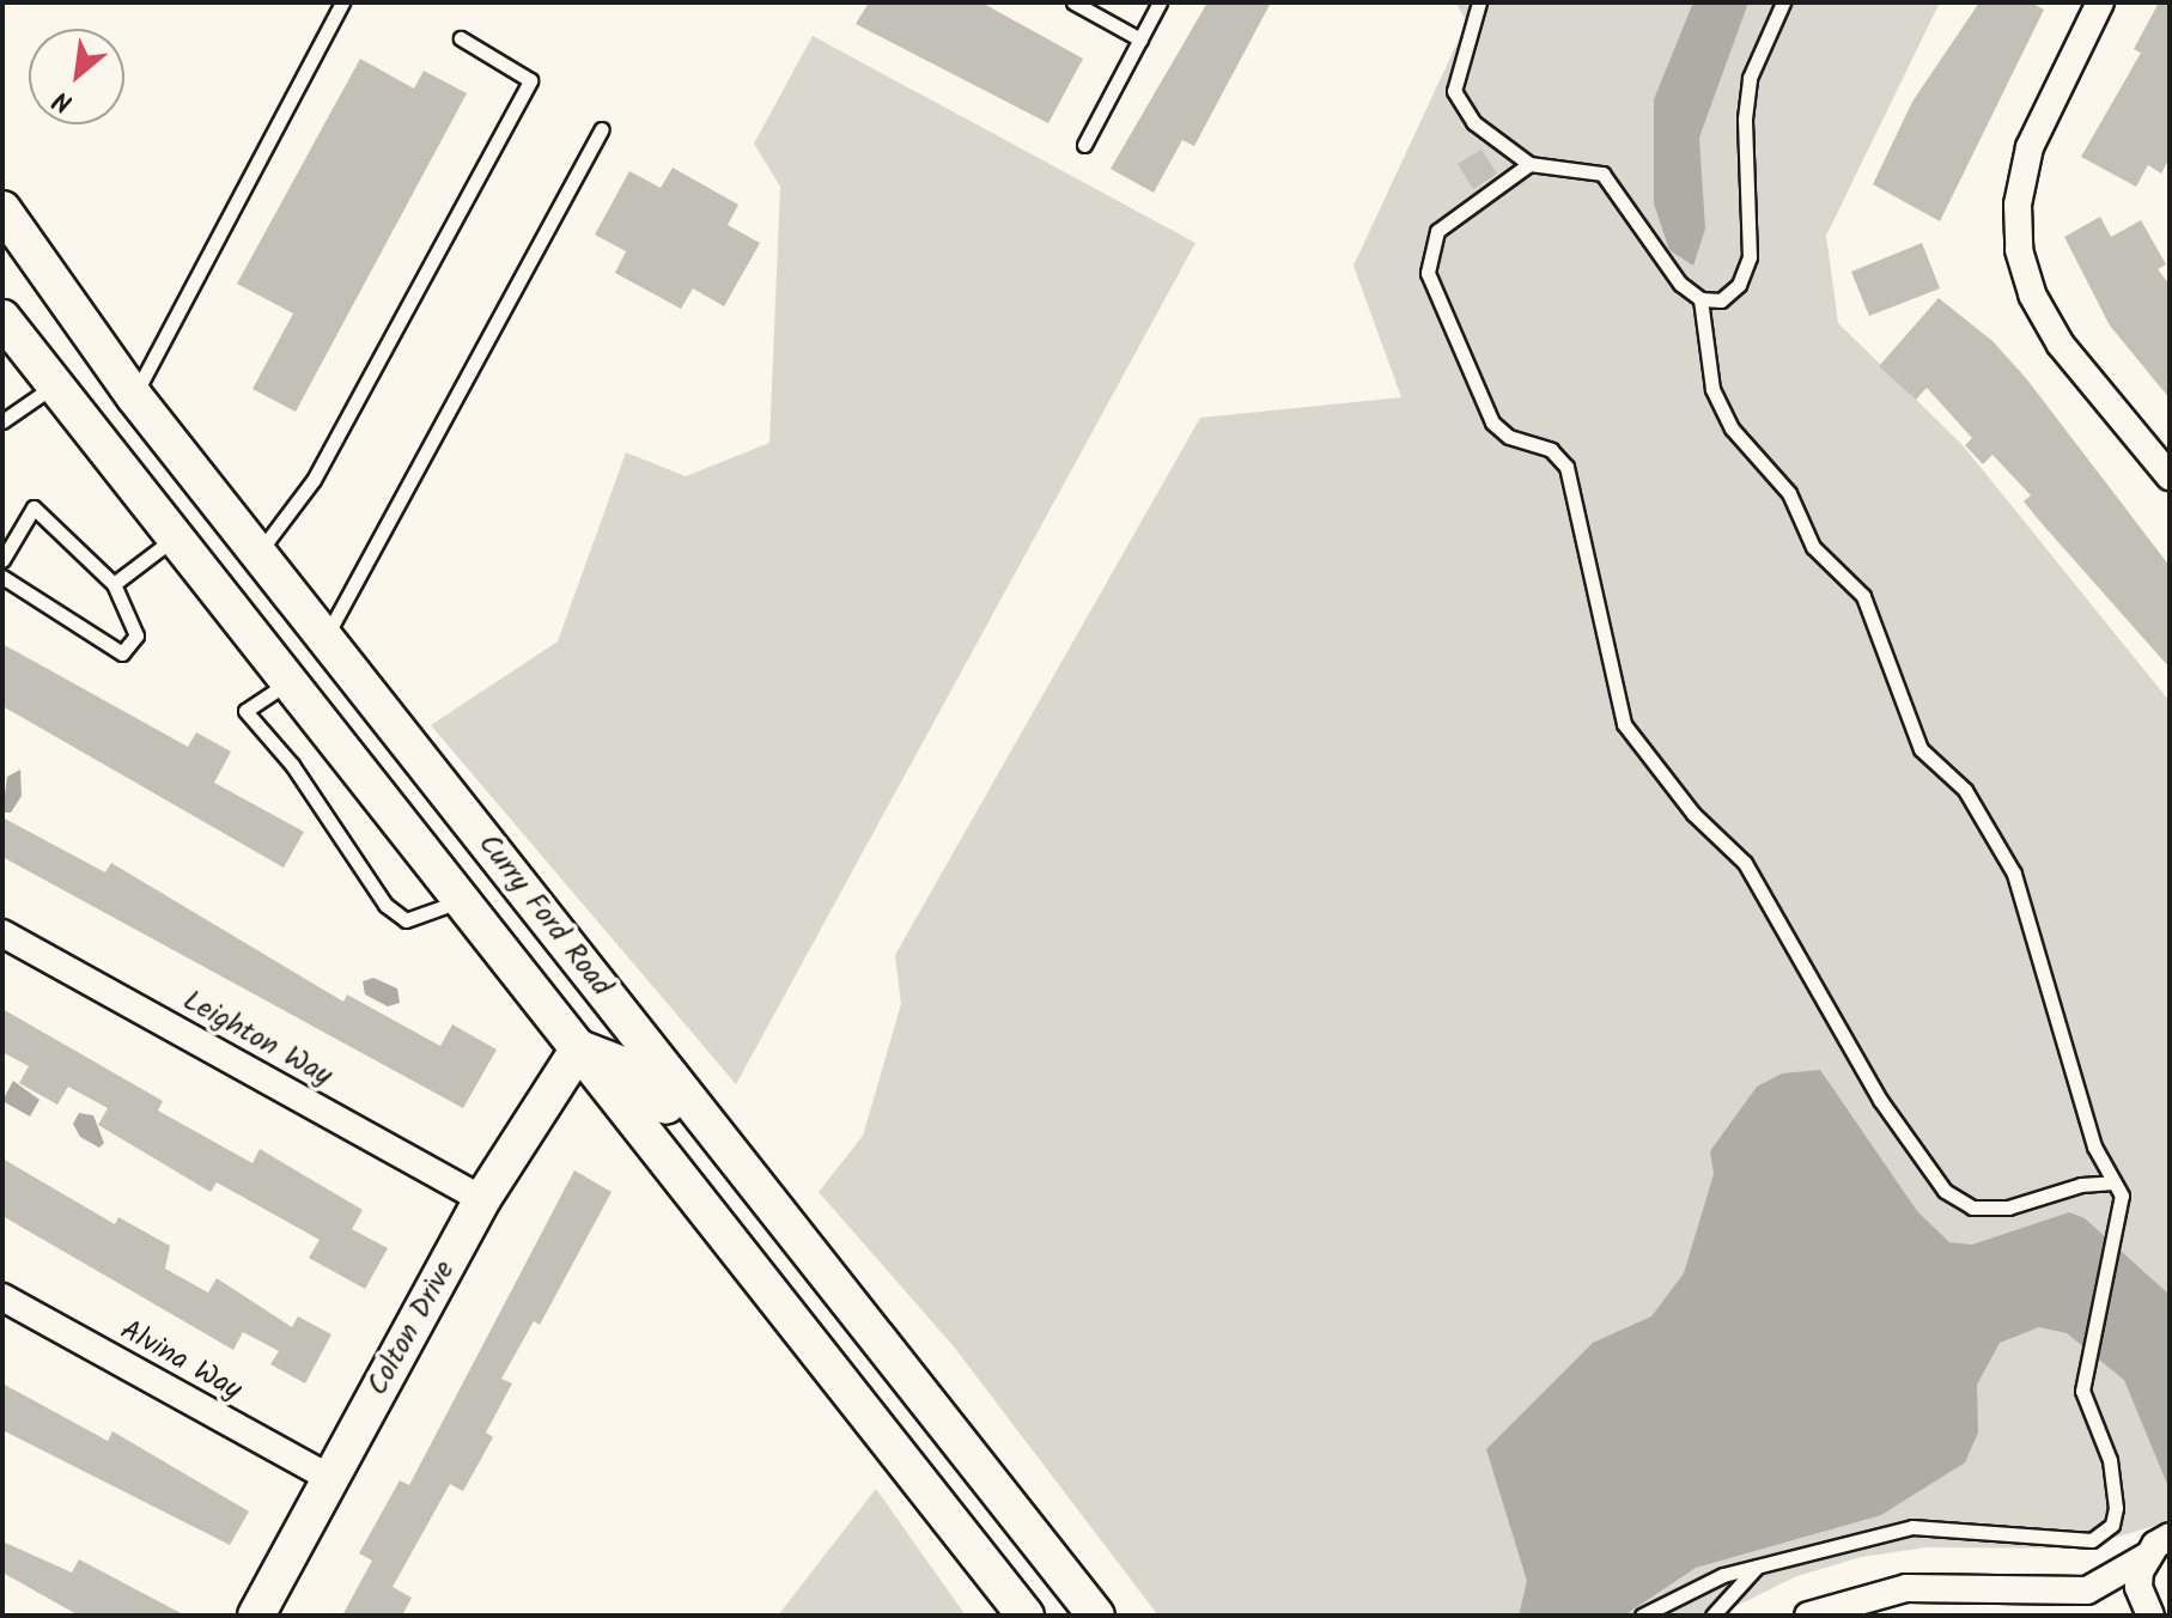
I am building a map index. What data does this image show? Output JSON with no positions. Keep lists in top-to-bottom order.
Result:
{
  "streets": {
    "main road": ["Curry Ford Road", "Colton Drive"],
    "street": ["Leighton Way", "Alvina Way"]
  },
  "crossings": [
    ["Curry Ford Road", "Colton Drive"],
    ["Leighton Way", "Colton Drive"],
    ["Colton Drive", "Alvina Way"]
  ],
  "north": "bottom left"
}
